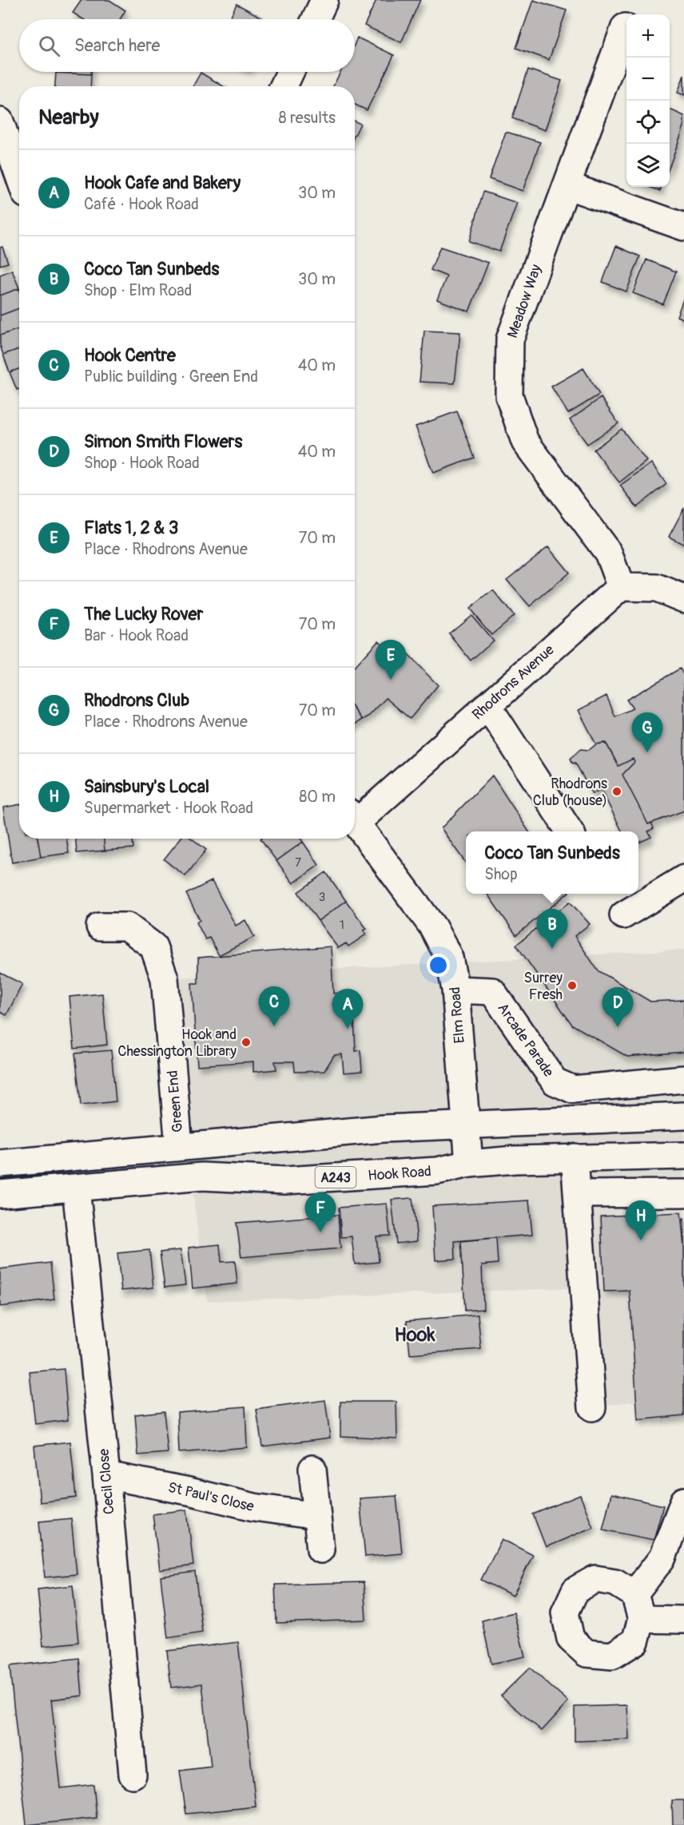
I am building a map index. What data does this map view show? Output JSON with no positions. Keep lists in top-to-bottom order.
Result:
{
  "streets": {
    "main road": [
      "Meadow Way",
      "Rhodrons Avenue",
      "Elm Road",
      "Arcade Parade",
      "Green End",
      "Hook Road",
      "A243",
      "Cecil Close",
      "St Paul's Close"
    ]
  },
  "crossings": [
    ["Meadow Way", "Rhodrons Avenue"],
    ["Elm Road", "Arcade Parade"],
    ["Elm Road", "Hook Road"],
    ["Hook Road", "Cecil Close"],
    ["Cecil Close", "St Paul's Close"]
  ],
  "districts": ["Hook"],
  "places": ["Rhodrons Club (house)", "Surrey Fresh", "Hook and Chessington Library"],
  "house_numbers": ["7", "3", "1"],
  "page": {
    "map_buttons": ["+", "−"],
    "search": "Search here",
    "heading": ["Nearby", "8 results"],
    "list": [
      {
        "mark": "A",
        "name": "Hook Cafe and Bakery",
        "note": "Café · Hook Road",
        "value": "30 m"
      },
      {
        "mark": "B",
        "name": "Coco Tan Sunbeds",
        "note": "Shop · Elm Road",
        "value": "30 m"
      },
      {
        "mark": "C",
        "name": "Hook Centre",
        "note": "Public building · Green End",
        "value": "40 m"
      },
      {
        "mark": "D",
        "name": "Simon Smith Flowers",
        "note": "Shop · Hook Road",
        "value": "40 m"
      },
      {
        "mark": "E",
        "name": "Flats 1, 2 & 3",
        "note": "Place · Rhodrons Avenue",
        "value": "70 m"
      },
      {
        "mark": "F",
        "name": "The Lucky Rover",
        "note": "Bar · Hook Road",
        "value": "70 m"
      },
      {
        "mark": "G",
        "name": "Rhodrons Club",
        "note": "Place · Rhodrons Avenue",
        "value": "70 m"
      },
      {
        "mark": "H",
        "name": "Sainsbury's Local",
        "note": "Supermarket · Hook Road",
        "value": "80 m"
      }
    ],
    "pins": [
      "E",
      "G",
      "B",
      "C",
      "D",
      "A",
      "F",
      "H"
    ],
    "popup": ["Coco Tan Sunbeds", "Shop"]
  }
}
